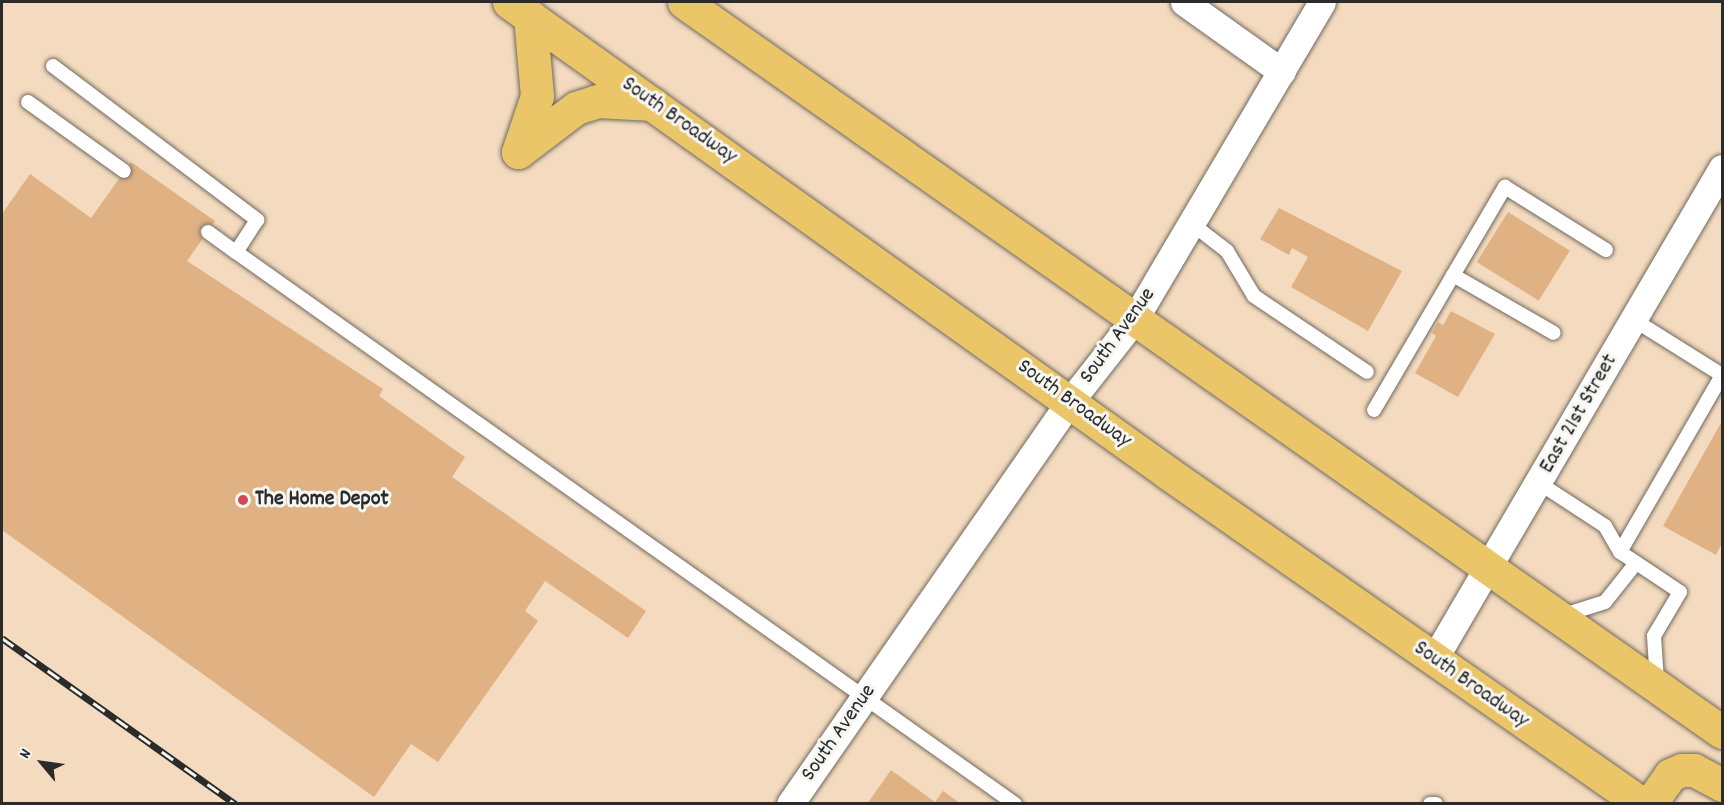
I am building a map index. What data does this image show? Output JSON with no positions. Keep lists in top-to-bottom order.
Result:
{
  "streets": {
    "main road": ["South Broadway"],
    "street": ["South Avenue", "East 21st Street"]
  },
  "crossings": [
    ["South Broadway", "South Avenue"],
    ["South Broadway", "East 21st Street"]
  ],
  "places": ["The Home Depot"],
  "north": "top left"
}
